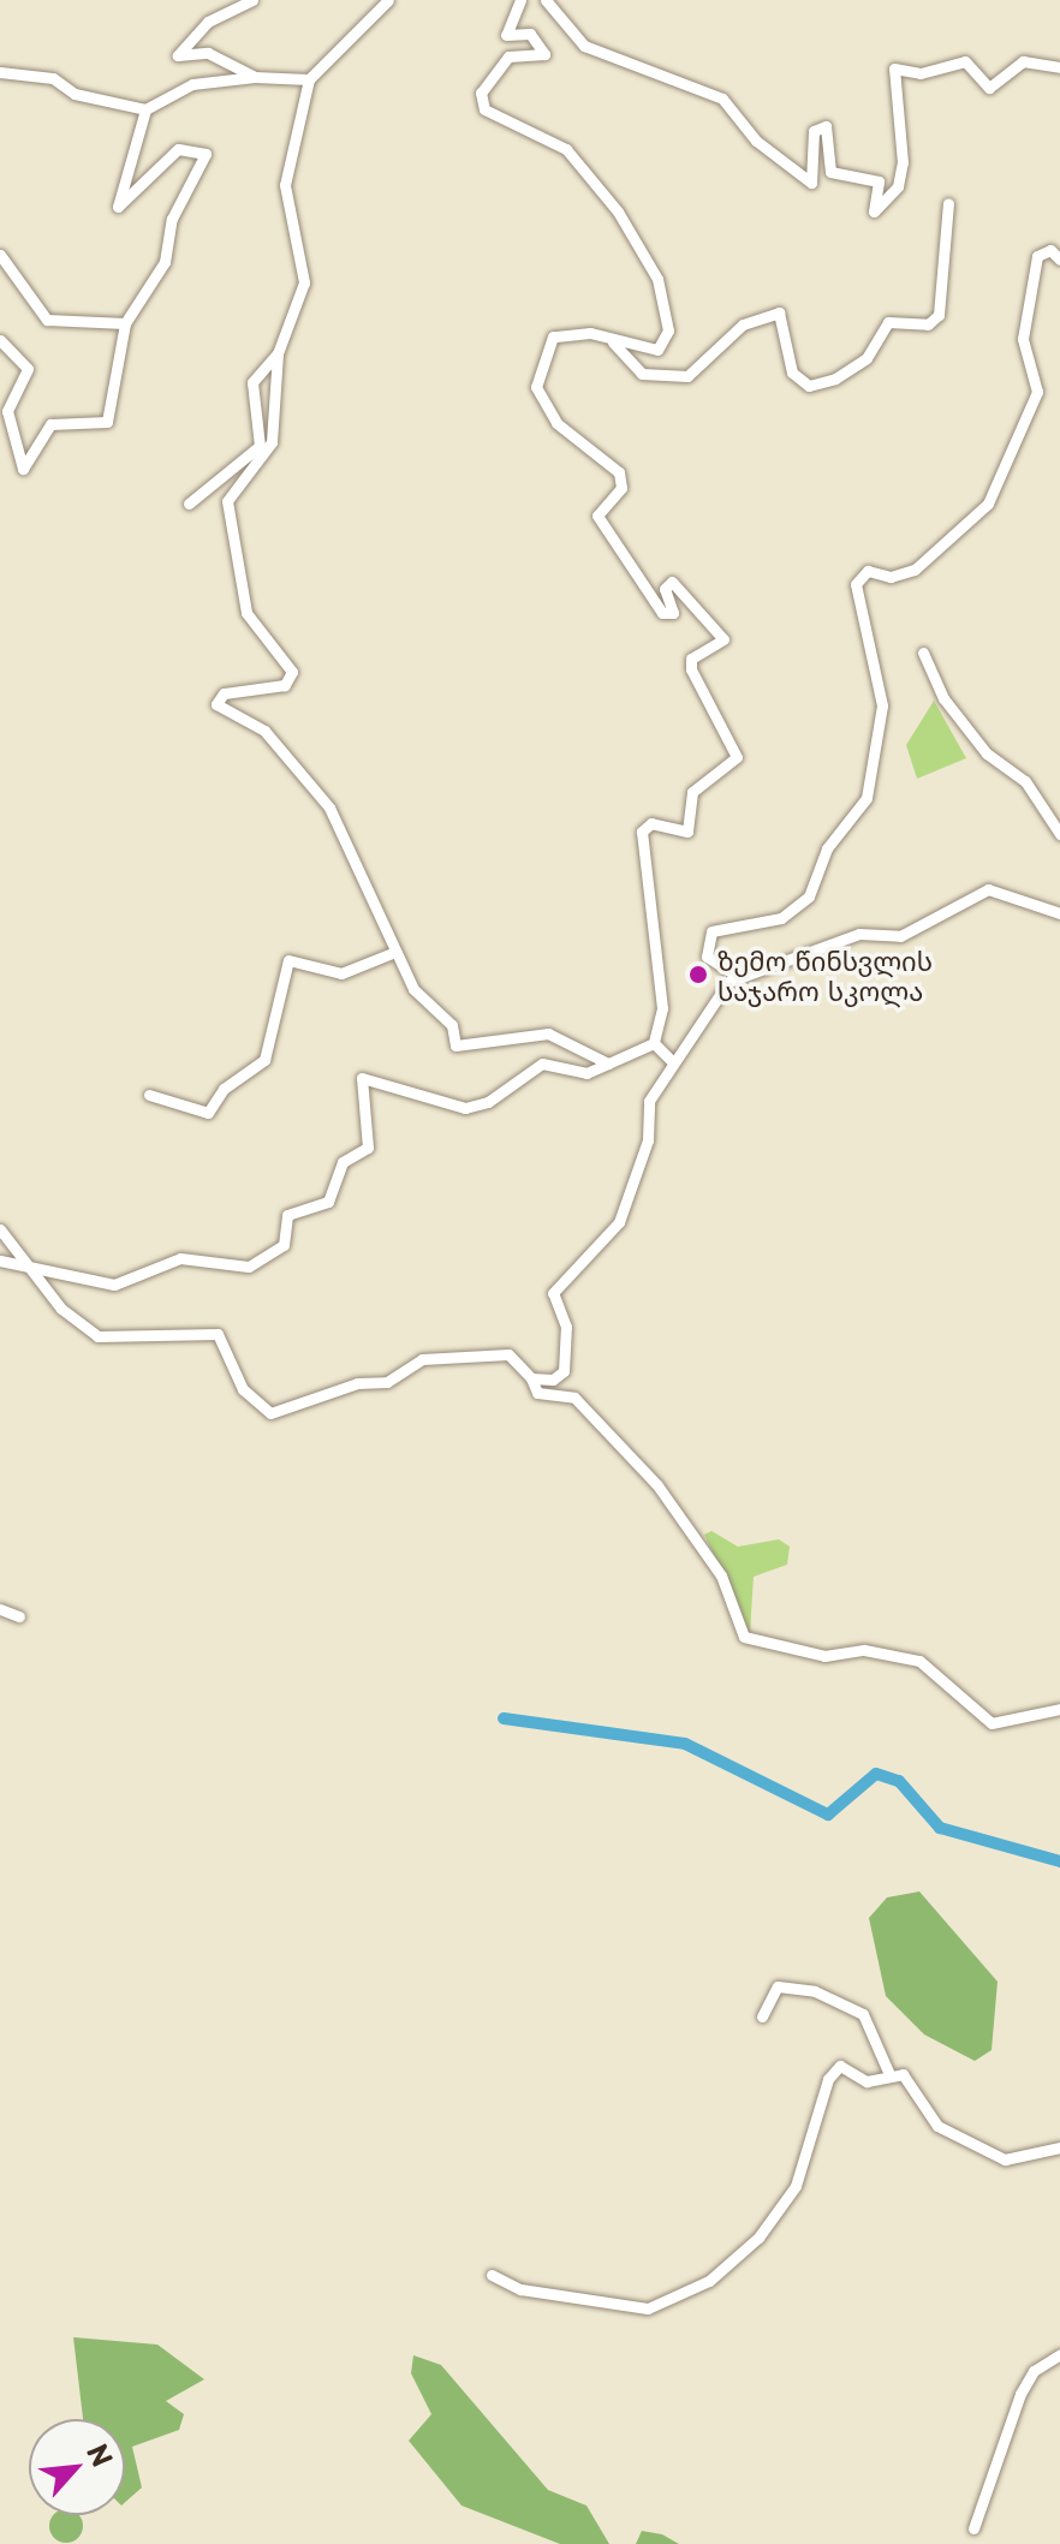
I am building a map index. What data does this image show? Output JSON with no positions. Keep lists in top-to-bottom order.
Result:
{
  "places": ["ზემო წინსვლის საჯარო სკოლა"],
  "north": "top right"
}
